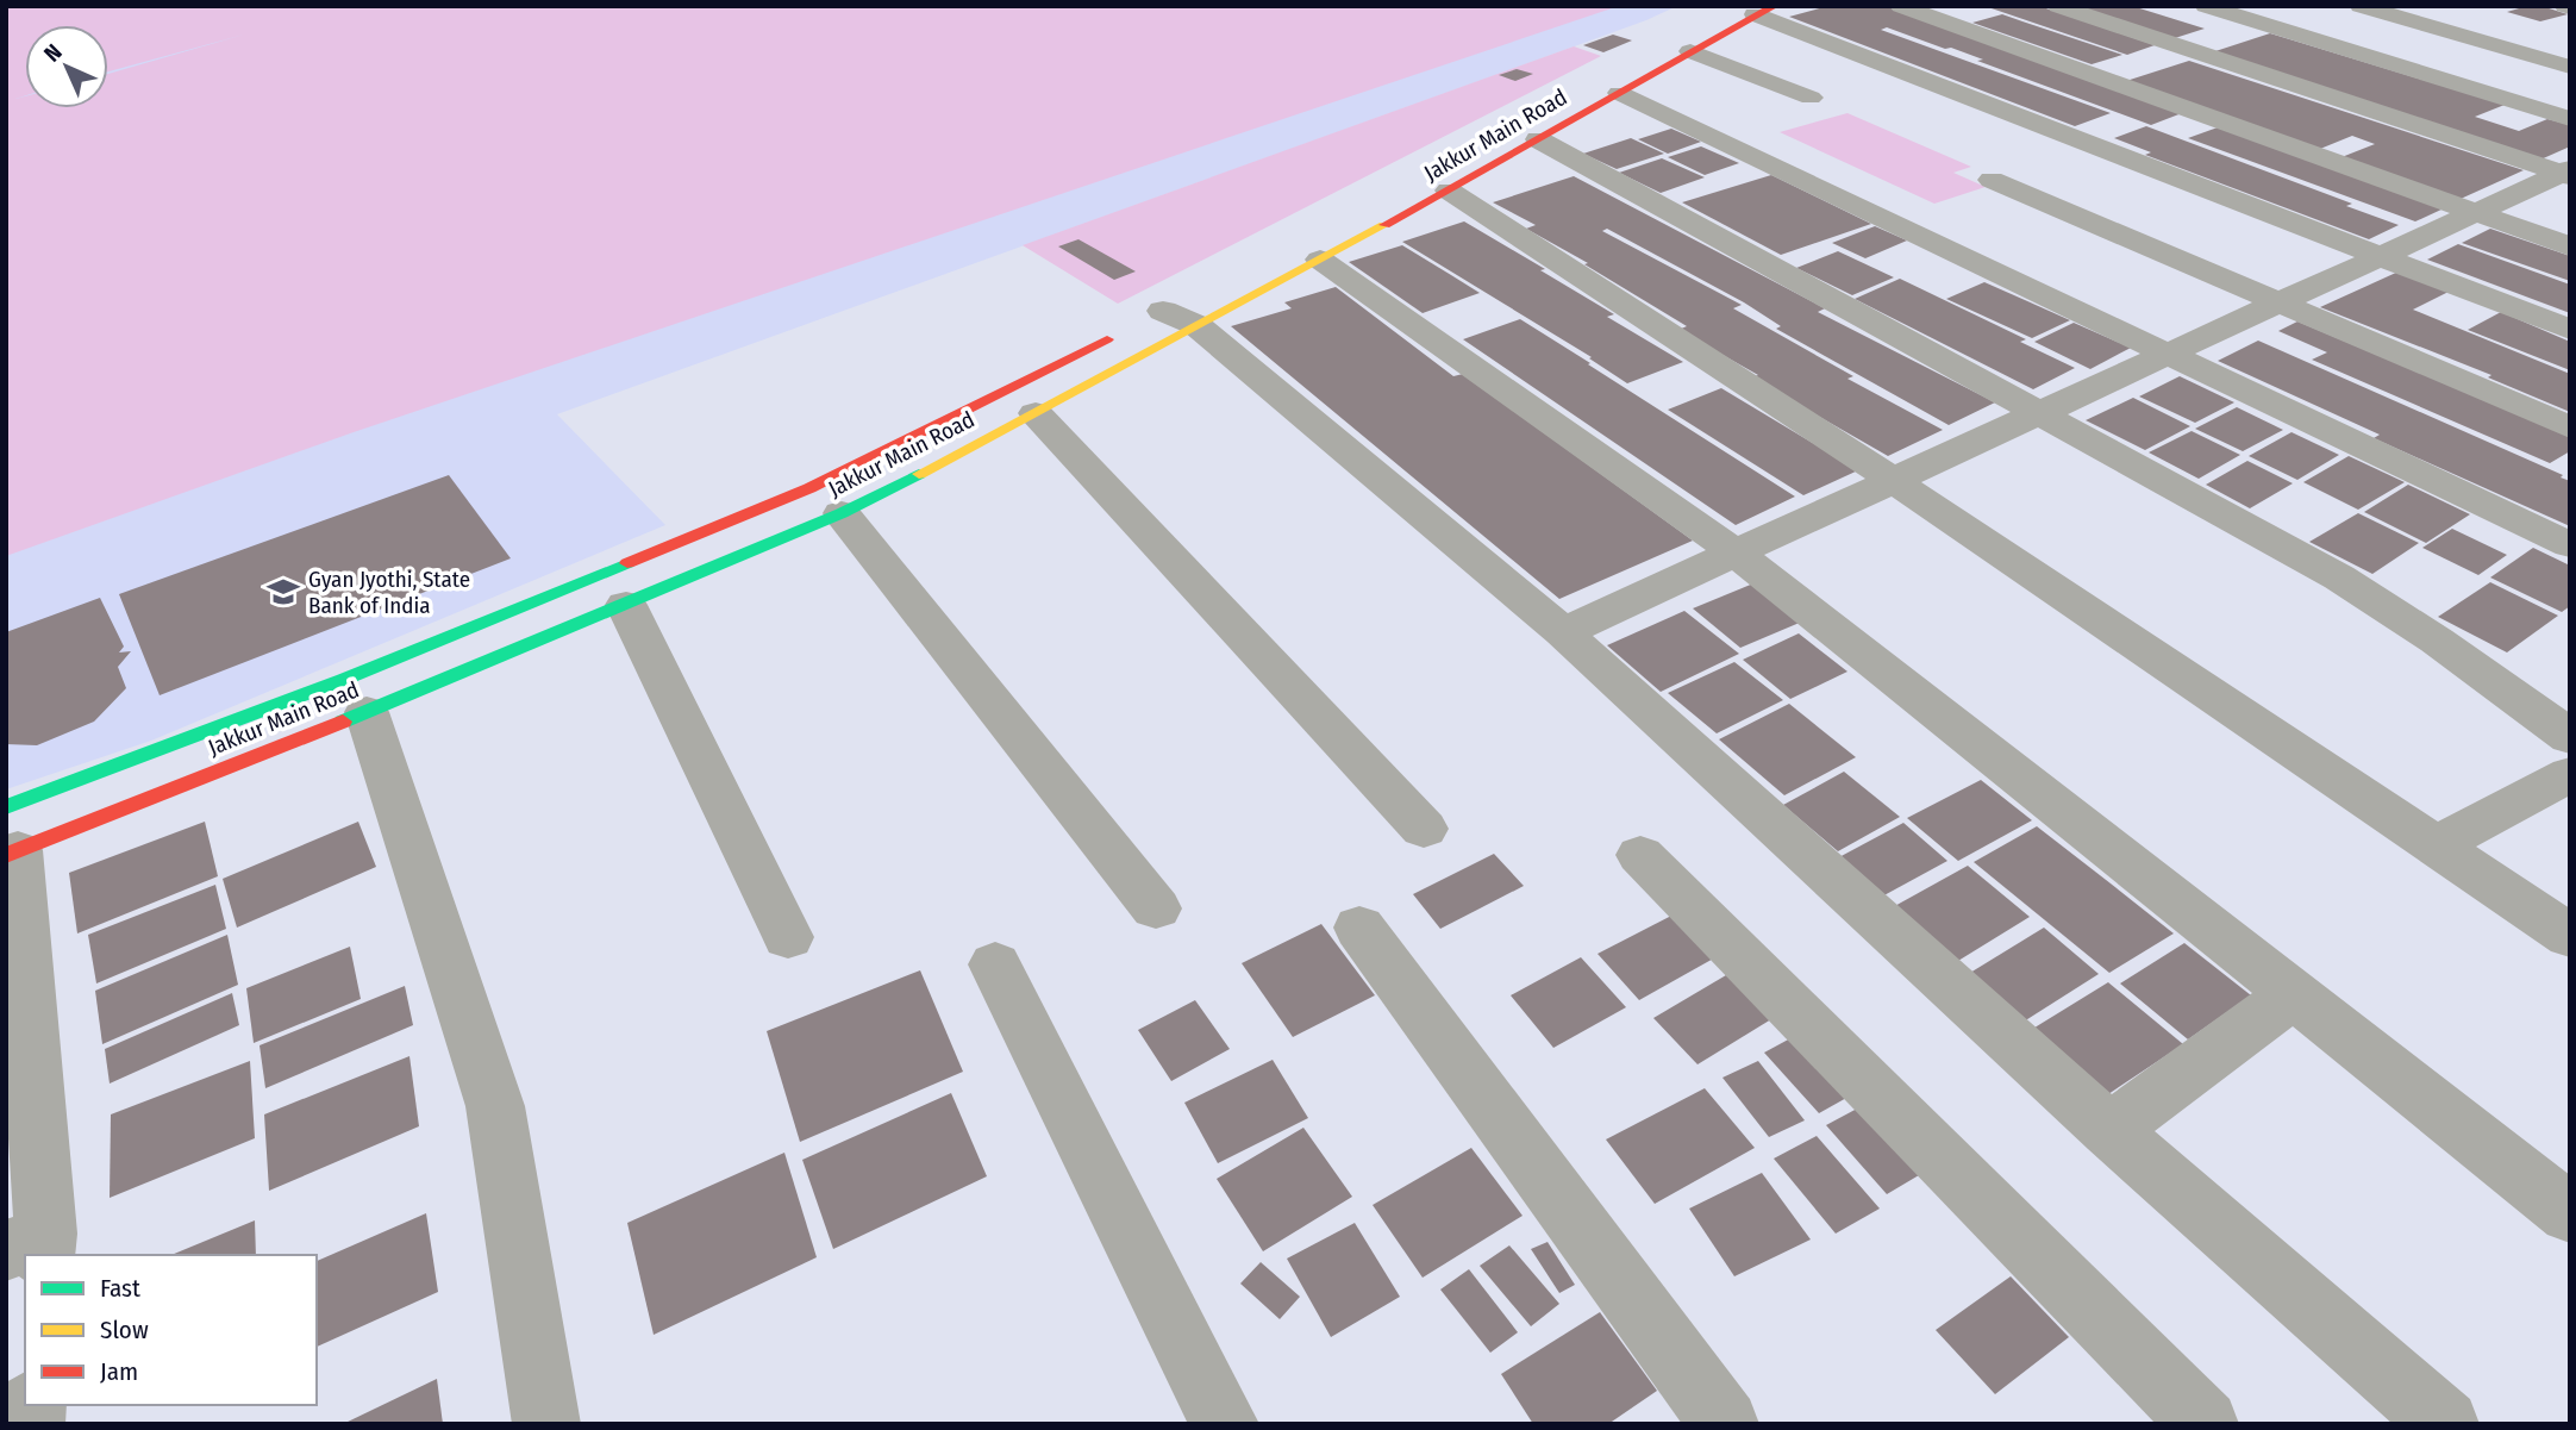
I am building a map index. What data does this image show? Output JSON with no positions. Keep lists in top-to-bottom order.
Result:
{
  "streets": {
    "main road": ["Jakkur Main Road"]
  },
  "places": {
    "school or university": ["Gyan Jyothi, State Bank of India"]
  },
  "legend": ["Fast", "Slow", "Jam"],
  "north": "top left"
}
